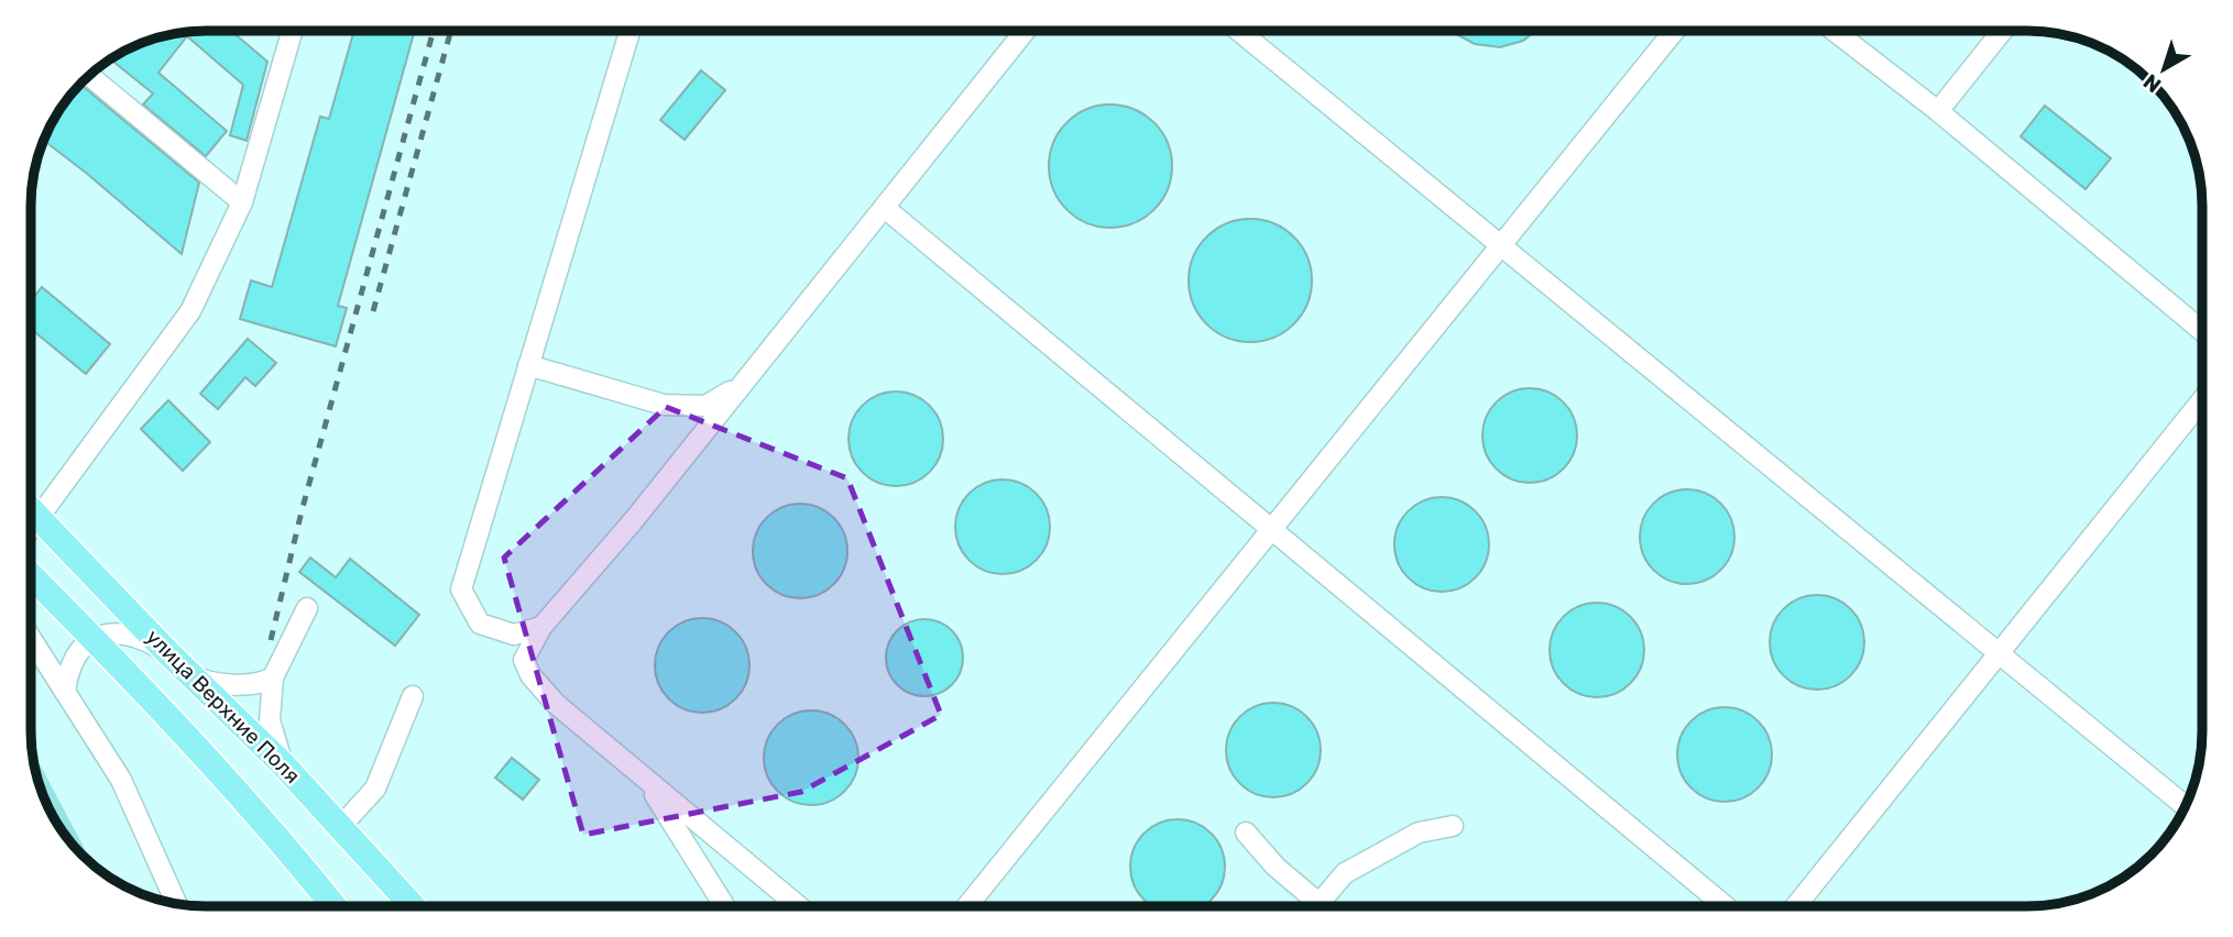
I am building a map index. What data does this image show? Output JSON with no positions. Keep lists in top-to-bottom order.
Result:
{
  "streets": {
    "main road": ["улица Верхние Поля"]
  },
  "north": "bottom left"
}
